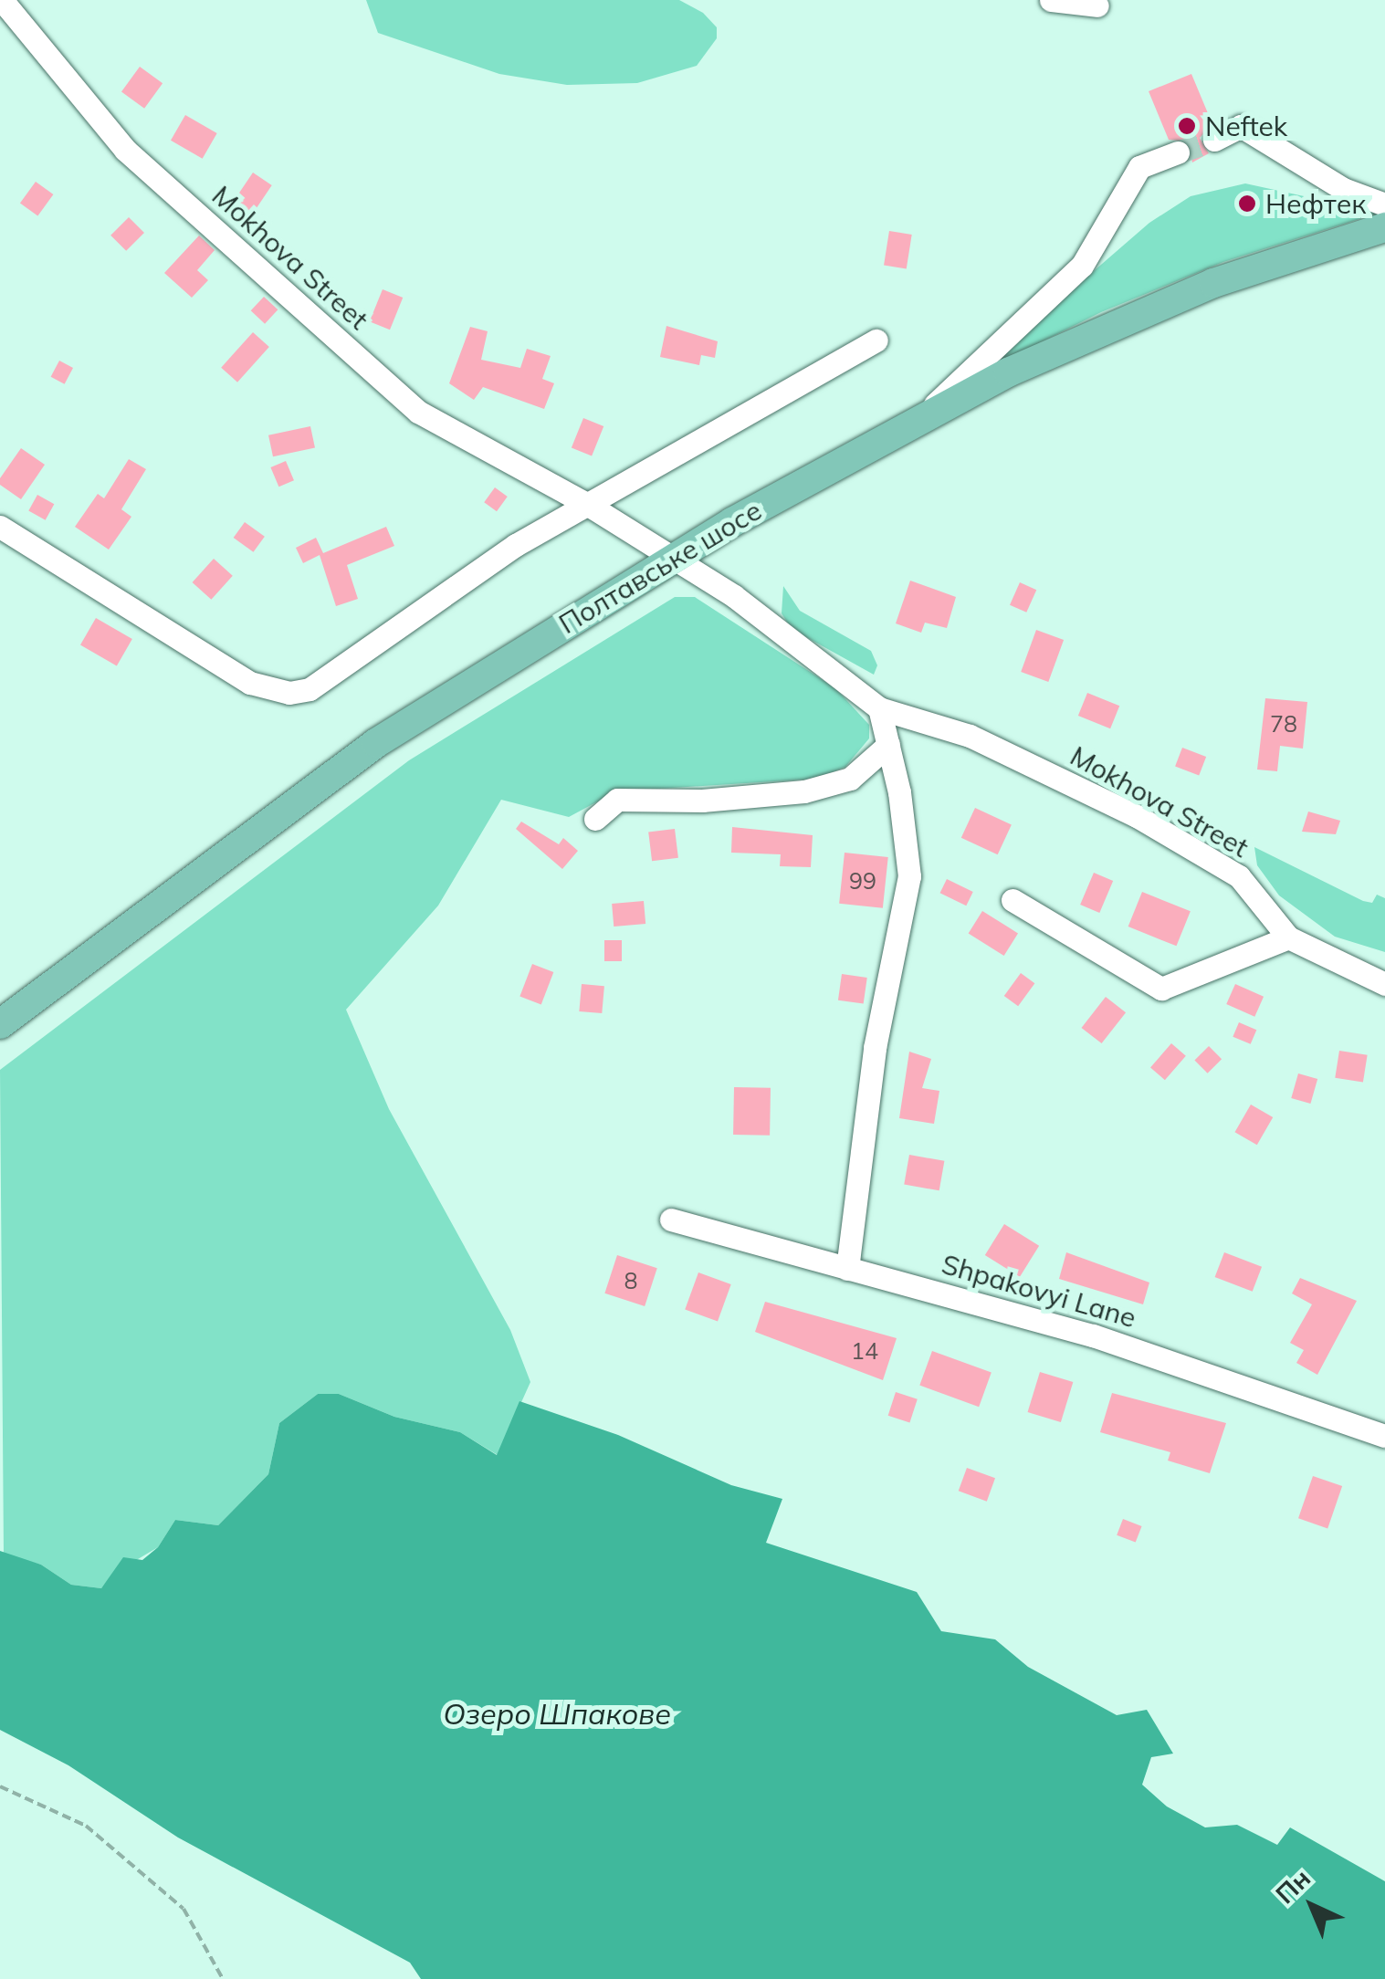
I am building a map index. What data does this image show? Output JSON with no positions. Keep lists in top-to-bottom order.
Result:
{
  "streets": {
    "main road": ["Полтавське шосе"],
    "street": ["Mokhova Street", "Shpakovyi Lane"]
  },
  "crossings": [
    ["Mokhova Street", "Полтавське шосе"]
  ],
  "water": ["Озеро Шпакове"],
  "places": ["Neftek", "Нефтек"],
  "house_numbers": [
    "78",
    "99",
    "8",
    "14"
  ],
  "north": "top left"
}
